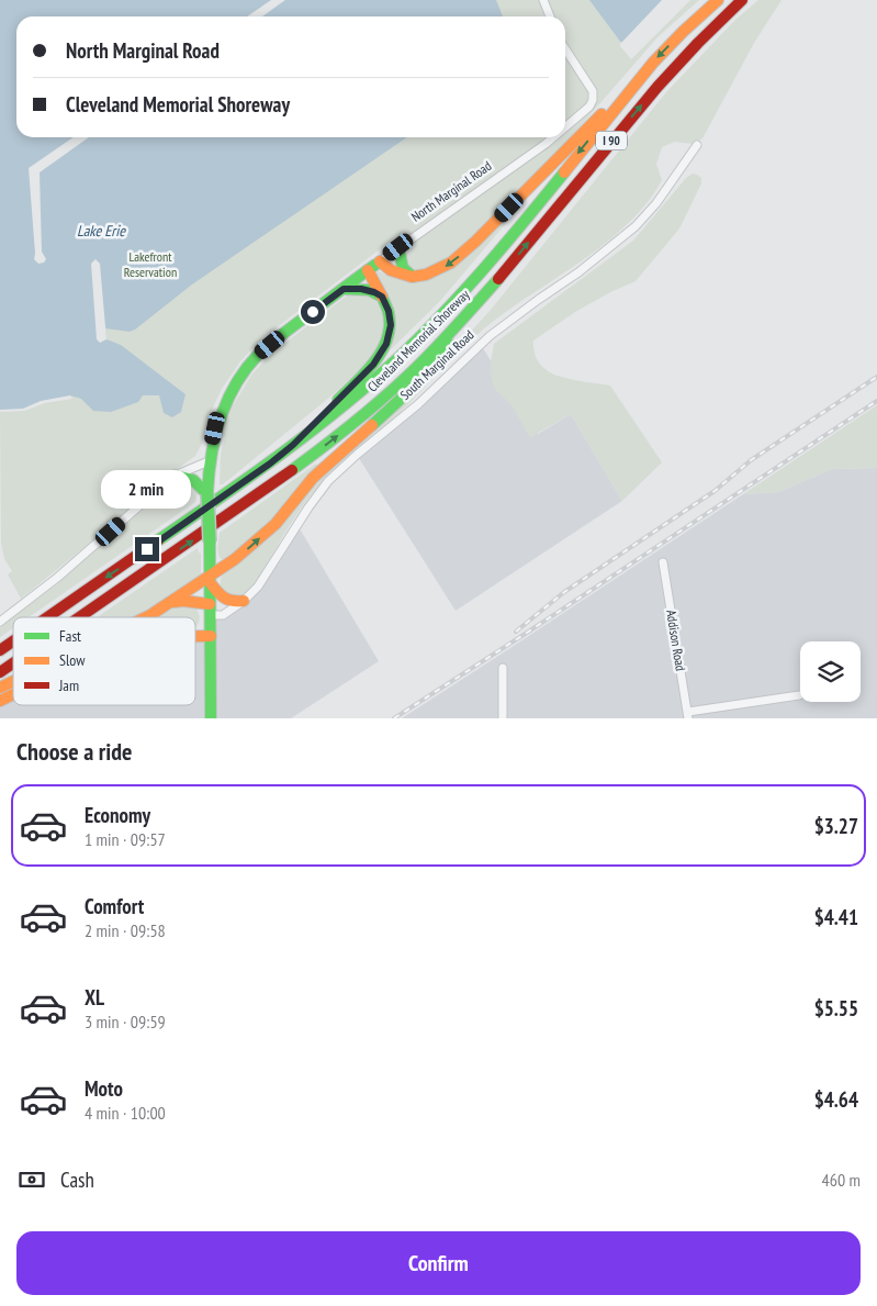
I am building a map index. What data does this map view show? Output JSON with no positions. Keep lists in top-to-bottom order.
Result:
{
  "streets": {
    "main road": ["I 90", "North Marginal Road", "Cleveland Memorial Shoreway"],
    "street": ["South Marginal Road", "Addison Road"]
  },
  "crossings": [
    ["North Marginal Road", "South Marginal Road"]
  ],
  "water": ["Lake Erie"],
  "parks": ["Lakefront Reservation"],
  "legend": ["Fast", "Slow", "Jam"],
  "page": {
    "banner": ["North Marginal Road", "Cleveland Memorial Shoreway"],
    "bubble": "2 min",
    "heading": "Choose a ride",
    "list": [
      {
        "name": "Economy",
        "note": "1 min · 09:57",
        "value": "$3.27"
      },
      {
        "name": "Comfort",
        "note": "2 min · 09:58",
        "value": "$4.41"
      },
      {
        "name": "XL",
        "note": "3 min · 09:59",
        "value": "$5.55"
      },
      {
        "name": "Moto",
        "note": "4 min · 10:00",
        "value": "$4.64"
      }
    ],
    "pay": ["Cash", "460 m"],
    "buttons": "Confirm"
  }
}
